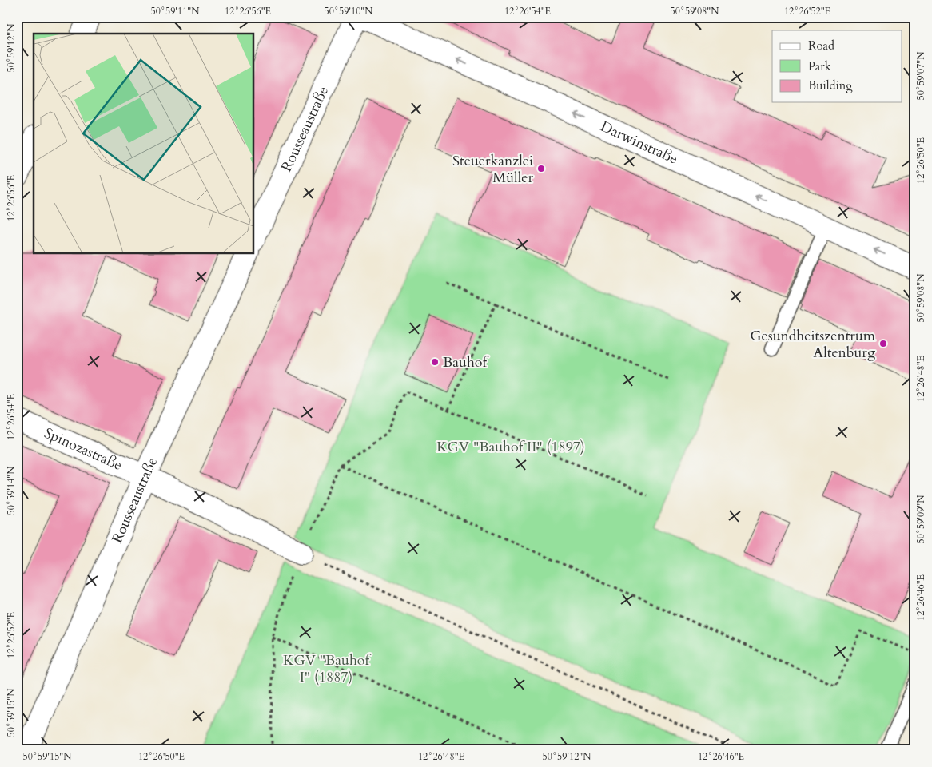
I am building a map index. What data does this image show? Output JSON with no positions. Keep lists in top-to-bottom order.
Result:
{
  "streets": {
    "street": ["Rousseaustraße", "Darwinstraße", "Spinozastraße"]
  },
  "crossings": [
    ["Rousseaustraße", "Spinozastraße"]
  ],
  "one_way": ["Darwinstraße"],
  "parks": ["KGV \"Bauhof II\" (1897)", "KGV \"Bauhof I\" (1887)"],
  "places": ["Steuerkanzlei Müller", "Gesundheitszentrum Altenburg", "Bauhof"],
  "legend": ["Road", "Park", "Building"],
  "coordinates": [
    "50°59'11\"N",
    "12°26'56\"E",
    "50°59'10\"N",
    "12°26'54\"E",
    "50°59'08\"N",
    "12°26'52\"E",
    "50°59'12\"N",
    "50°59'07\"N",
    "12°26'50\"E",
    "12°26'48\"E",
    "50°59'14\"N",
    "50°59'09\"N",
    "12°26'46\"E",
    "50°59'15\"N"
  ]
}
